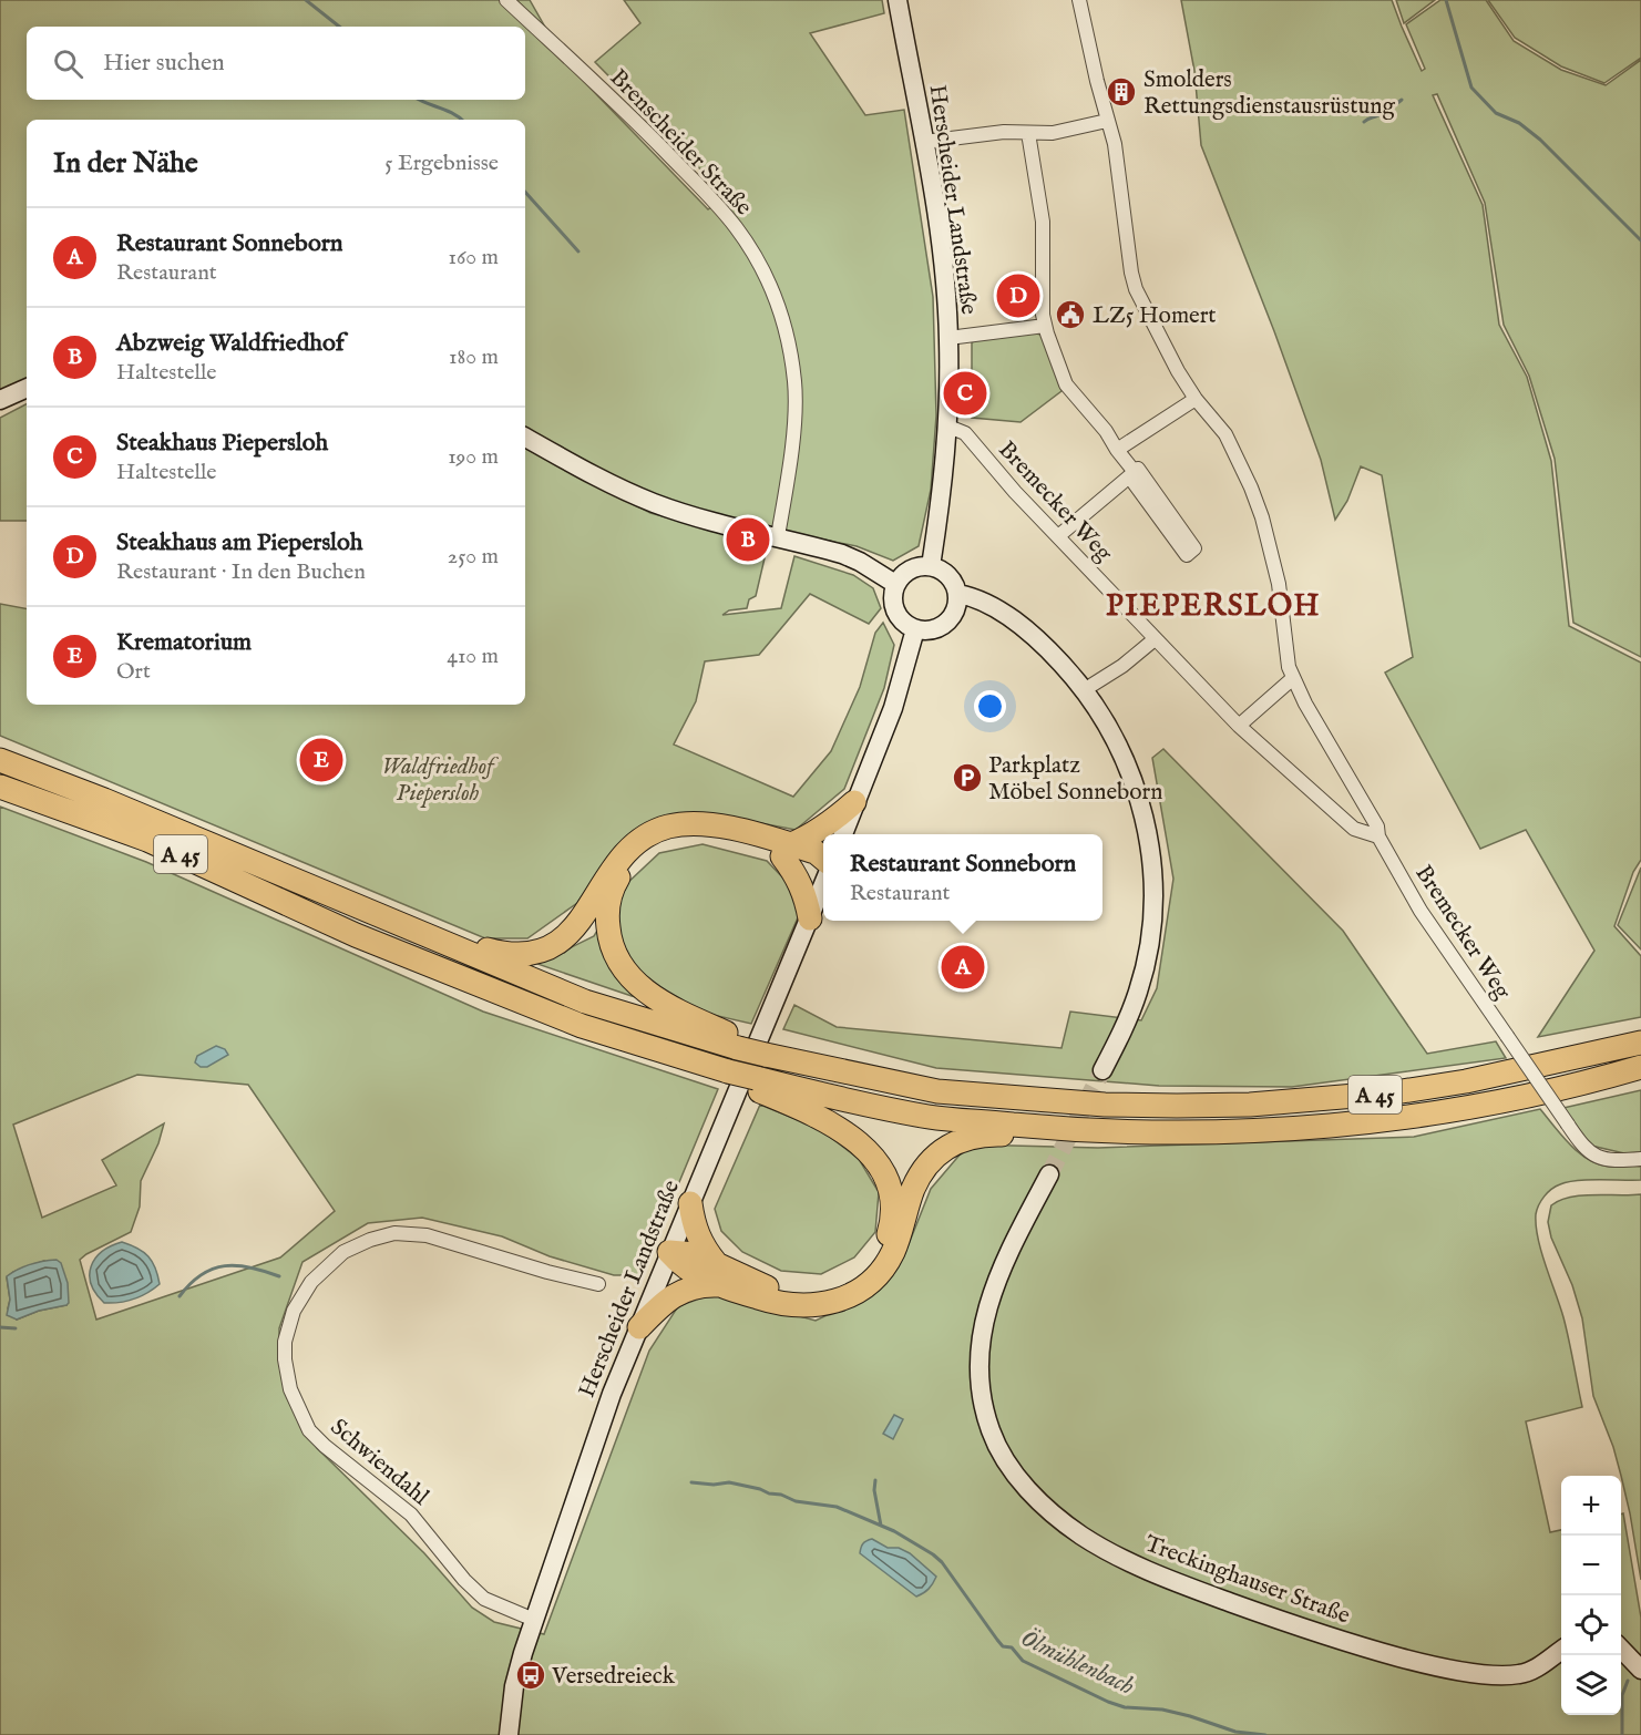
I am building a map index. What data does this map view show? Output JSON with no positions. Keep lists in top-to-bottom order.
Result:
{
  "streets": {
    "highway": ["A 45"],
    "main road": ["Herscheider Landstraße", "Treckinghauser Straße"],
    "street": ["Brenscheider Straße", "Bremecker Weg", "Schwiendahl"]
  },
  "crossings": [
    ["Herscheider Landstraße", "Bremecker Weg"],
    ["Herscheider Landstraße", "Schwiendahl"]
  ],
  "districts": ["PIEPERSLOH"],
  "water": ["Ölmühlenbach"],
  "parks": ["Waldfriedhof Piepersloh"],
  "places": {
    "building": ["Smolders Rettungsdienstausrüstung"],
    "public building": ["LZ5 Homert"],
    "parking": ["Parkplatz Möbel Sonneborn"],
    "bus stop": ["Versedreieck"]
  },
  "page": {
    "search": "Hier suchen",
    "heading": ["In der Nähe", "5 Ergebnisse"],
    "list": [
      {
        "mark": "A",
        "name": "Restaurant Sonneborn",
        "note": "Restaurant",
        "value": "160 m"
      },
      {
        "mark": "B",
        "name": "Abzweig Waldfriedhof",
        "note": "Haltestelle",
        "value": "180 m"
      },
      {
        "mark": "C",
        "name": "Steakhaus Piepersloh",
        "note": "Haltestelle",
        "value": "190 m"
      },
      {
        "mark": "D",
        "name": "Steakhaus am Piepersloh",
        "note": "Restaurant · In den Buchen",
        "value": "250 m"
      },
      {
        "mark": "E",
        "name": "Krematorium",
        "note": "Ort",
        "value": "410 m"
      }
    ],
    "pins": [
      "D",
      "C",
      "B",
      "E",
      "A"
    ],
    "popup": ["Restaurant Sonneborn", "Restaurant"],
    "map_buttons": ["+", "−"]
  }
}
